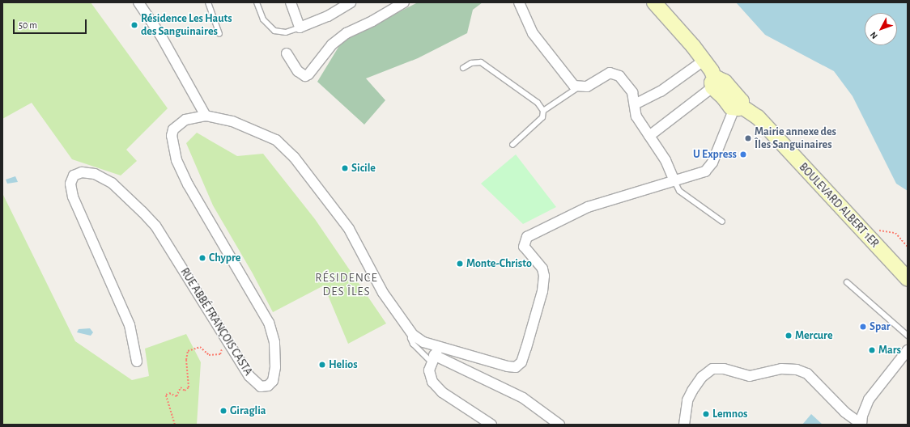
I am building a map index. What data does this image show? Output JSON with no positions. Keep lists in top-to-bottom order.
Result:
{
  "streets": {
    "main road": ["BOULEVARD ALBERT 1ER"],
    "street": ["RUE ABBÉ FRANÇOIS CASTA"]
  },
  "districts": ["RÉSIDENCE DES ÎLES"],
  "places": [
    "Résidence Les Hauts des Sanguinaires",
    "Mairie annexe des Îles Sanguinaires",
    "U Express",
    "Sicile",
    "Chypre",
    "Monte-Christo",
    "Spar",
    "Mercure",
    "Mars",
    "Helios",
    "Giraglia",
    "Lemnos"
  ],
  "scale_bar": "50 m",
  "north": "bottom left"
}
